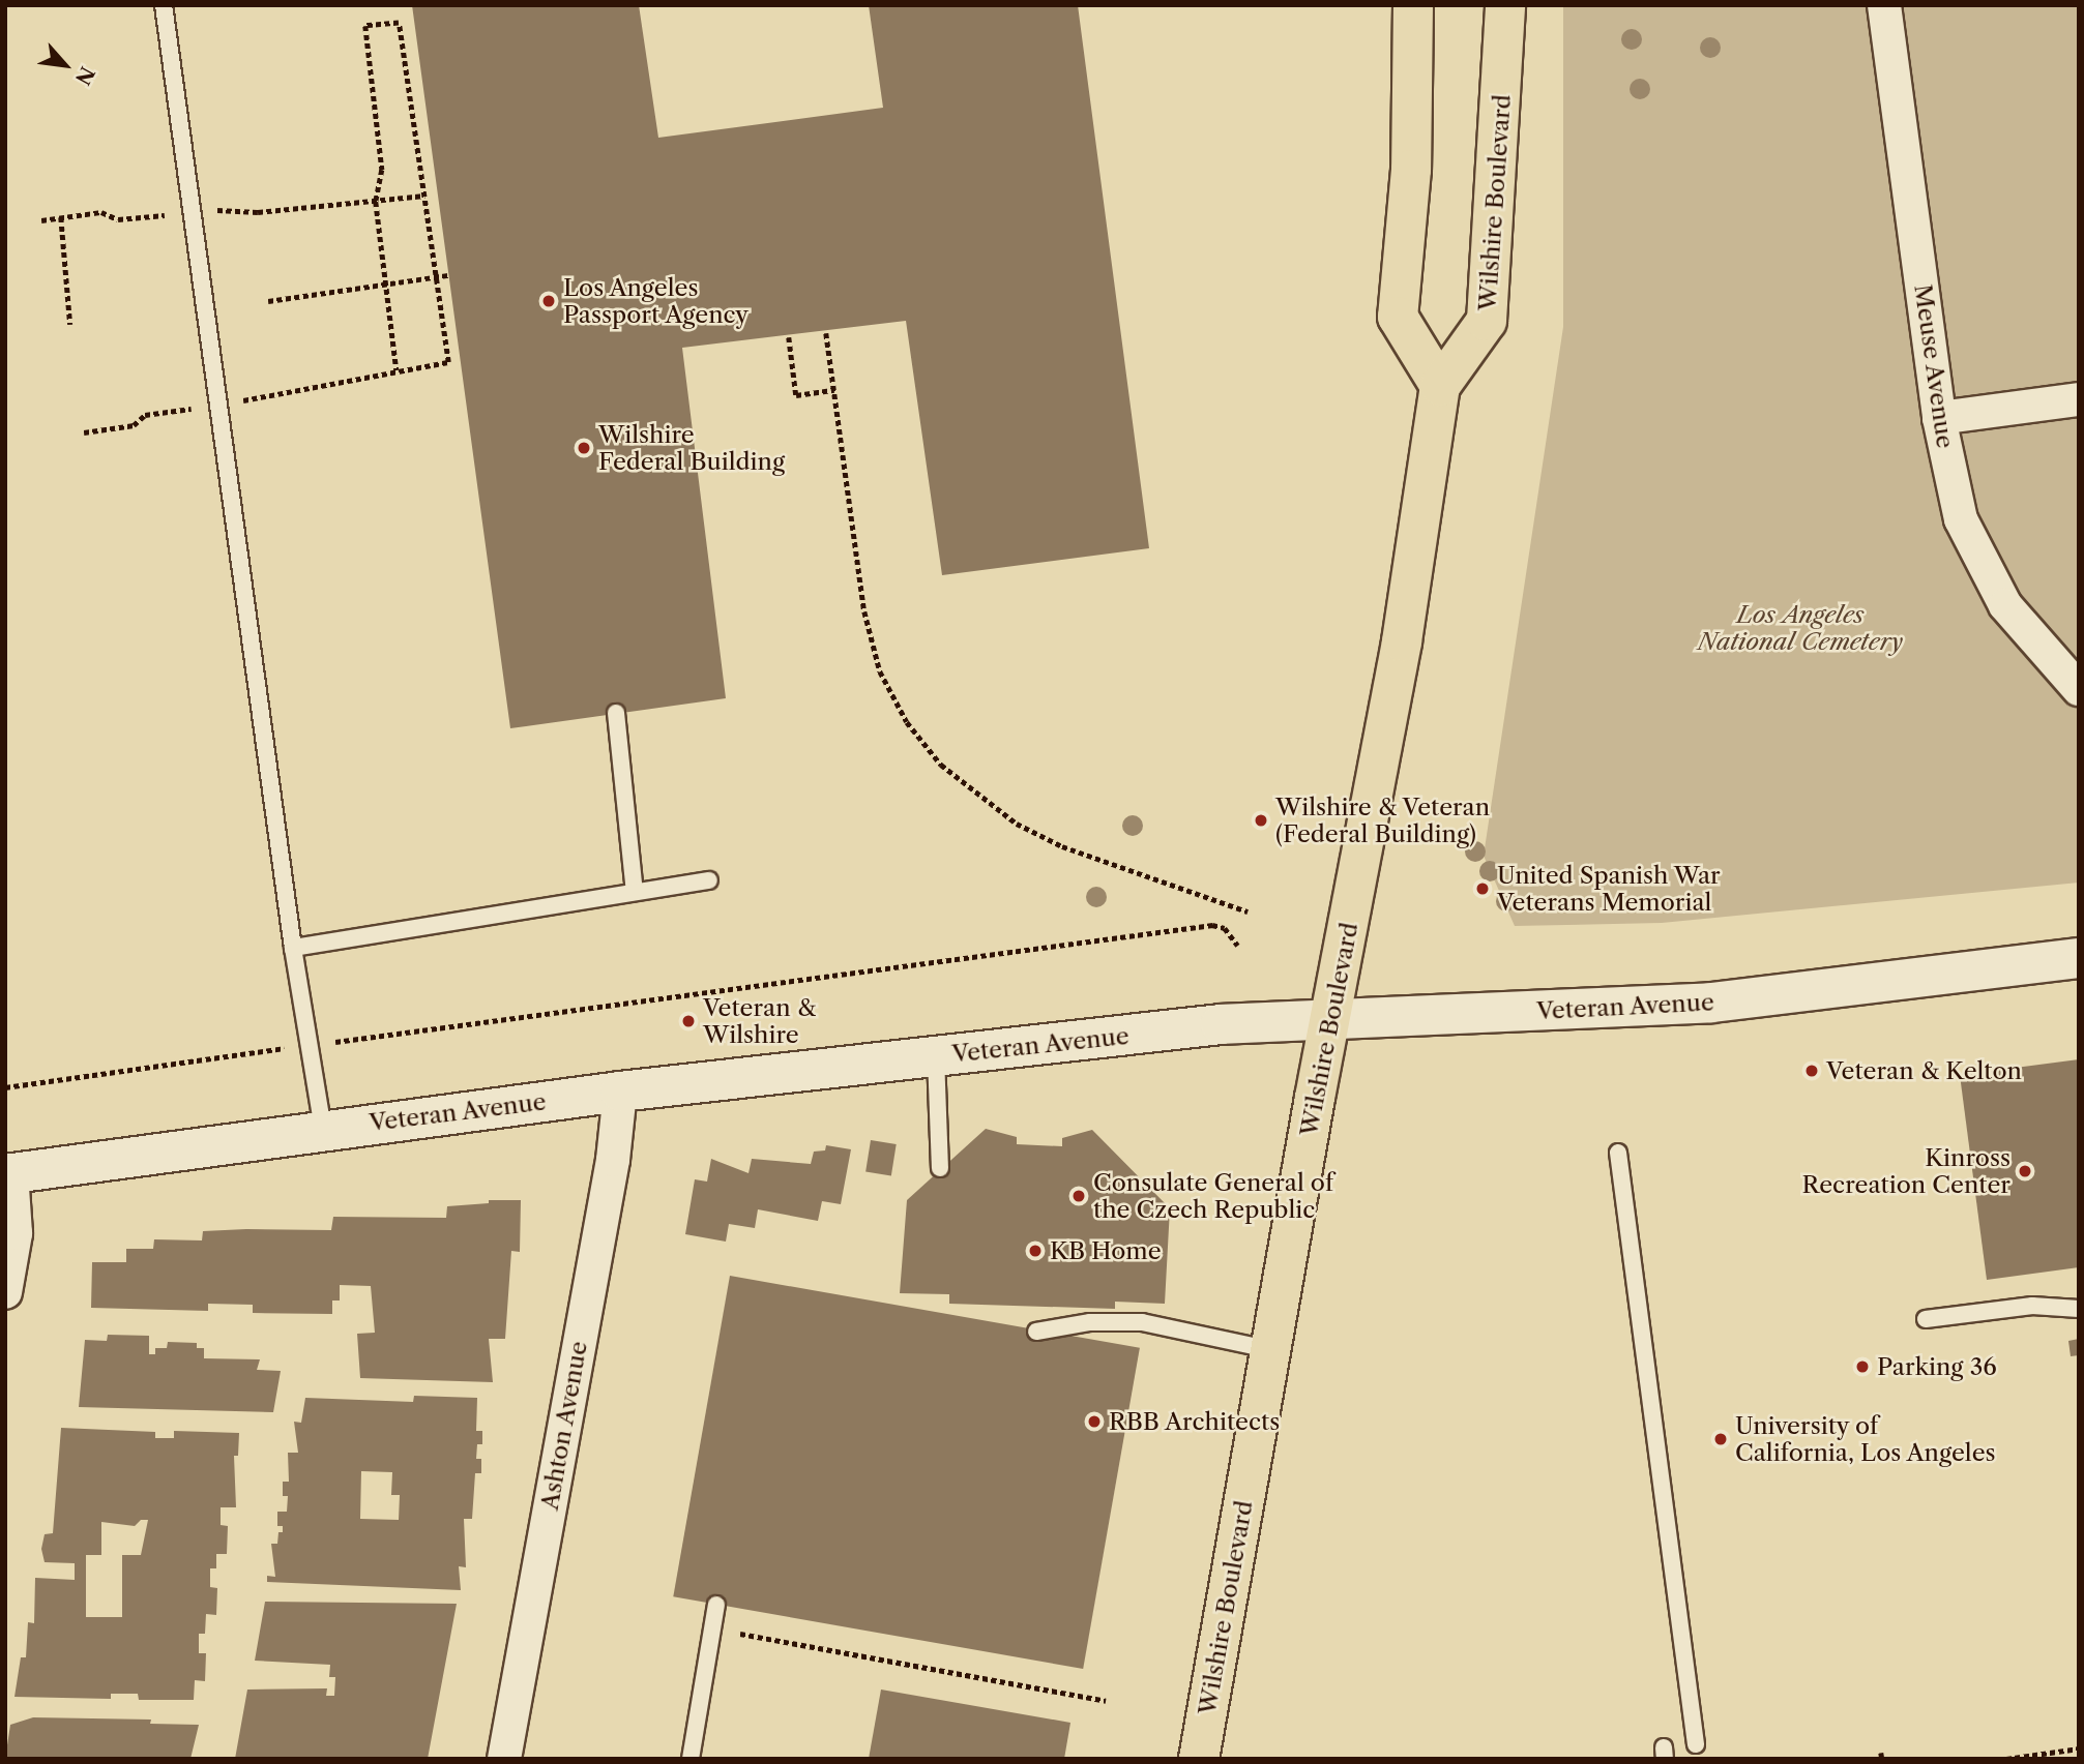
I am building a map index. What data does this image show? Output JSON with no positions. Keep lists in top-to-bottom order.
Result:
{
  "streets": {
    "main road": ["Wilshire Boulevard"],
    "street": ["Meuse Avenue", "Veteran Avenue", "Ashton Avenue"]
  },
  "crossings": [
    ["Wilshire Boulevard", "Veteran Avenue"],
    ["Veteran Avenue", "Ashton Avenue"]
  ],
  "parks": ["Los Angeles National Cemetery"],
  "places": [
    "Los Angeles Passport Agency",
    "Wilshire Federal Building",
    "Wilshire & Veteran (Federal Building)",
    "United Spanish War Veterans Memorial",
    "Veteran & Wilshire",
    "Veteran & Kelton",
    "Kinross Recreation Center",
    "Consulate General of the Czech Republic",
    "KB Home",
    "Parking 36",
    "RBB Architects",
    "University of California, Los Angeles"
  ],
  "north": "bottom right"
}
